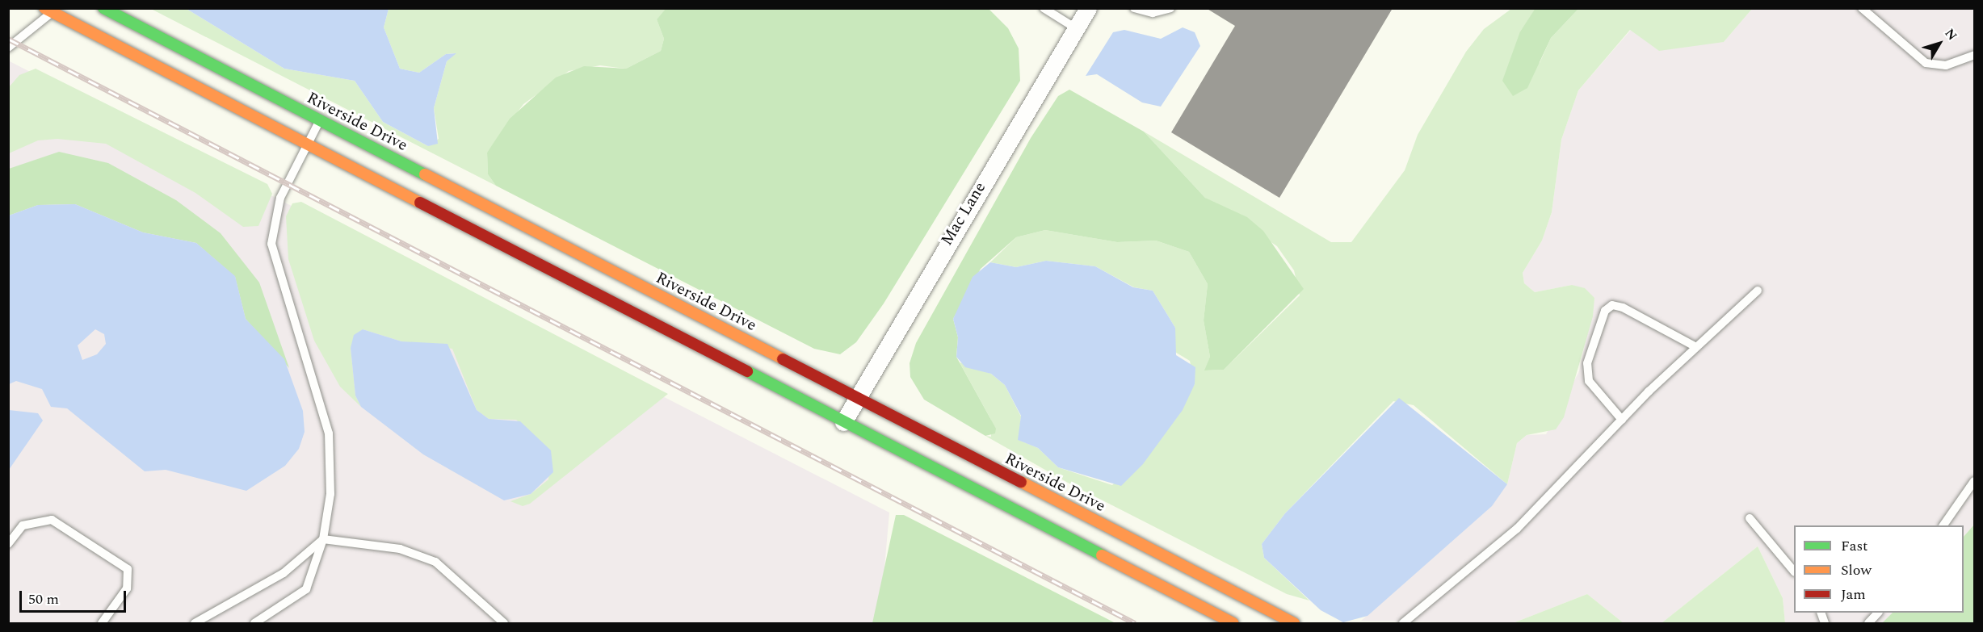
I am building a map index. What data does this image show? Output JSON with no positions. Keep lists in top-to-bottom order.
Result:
{
  "streets": {
    "main road": ["Riverside Drive"],
    "street": ["Mac Lane"]
  },
  "crossings": [
    ["Riverside Drive", "Mac Lane"]
  ],
  "legend": ["Fast", "Slow", "Jam"],
  "scale_bar": "50 m",
  "north": "top right"
}
